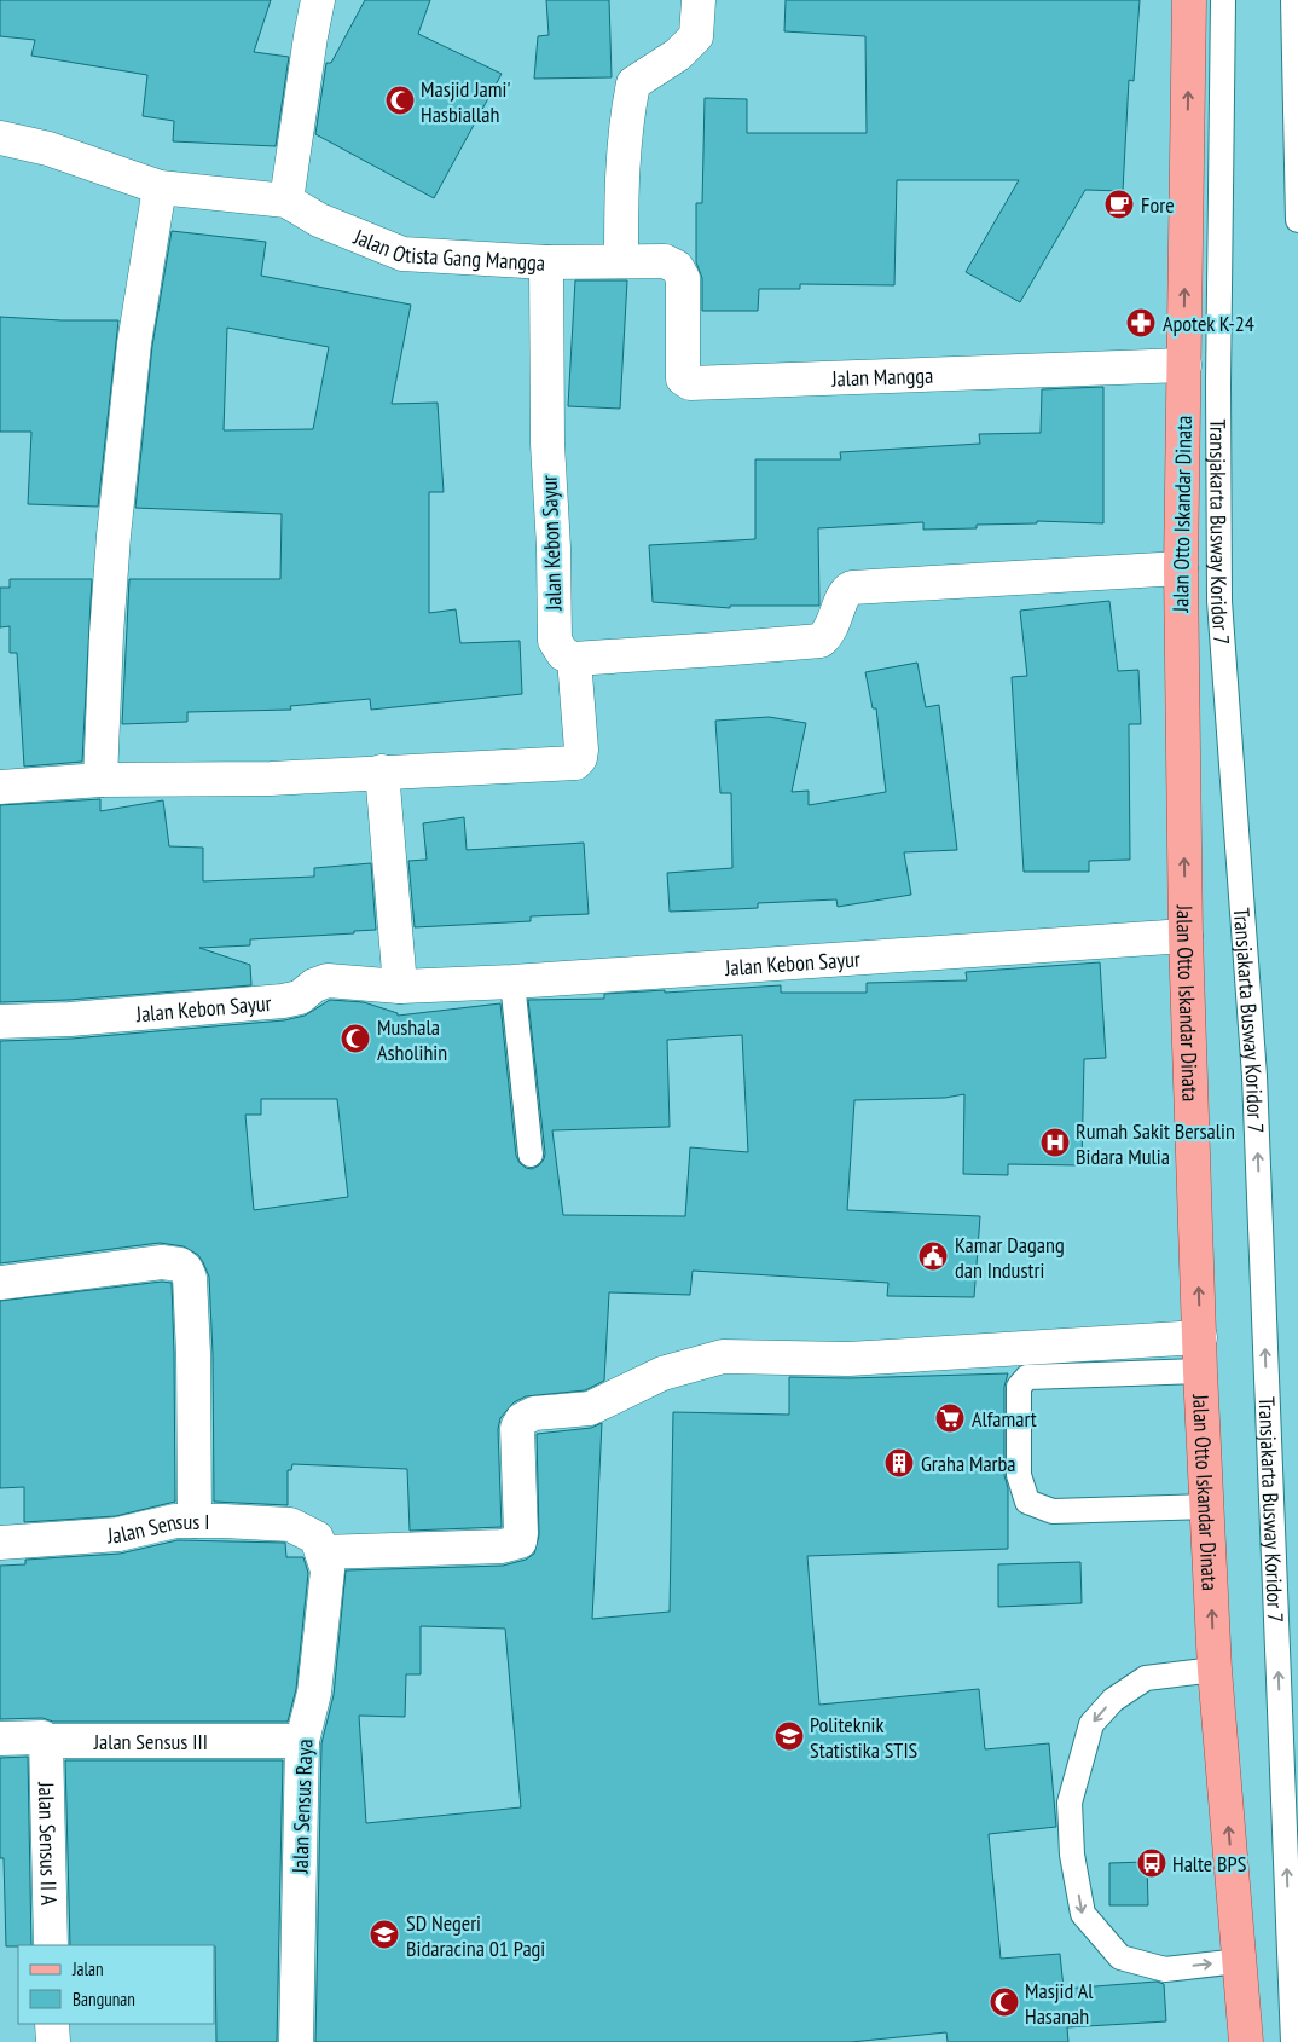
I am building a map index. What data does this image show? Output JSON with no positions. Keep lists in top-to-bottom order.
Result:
{
  "streets": {
    "main road": ["Jalan Otto Iskandar Dinata"],
    "street": [
      "Jalan Otista Gang Mangga",
      "Jalan Mangga",
      "Jalan Kebon Sayur",
      "Jalan Sensus I",
      "Jalan Sensus III",
      "Jalan Sensus Raya",
      "Jalan Sensus II A"
    ],
    "lane": ["Transjakarta Busway Koridor 7"]
  },
  "crossings": [
    ["Jalan Otista Gang Mangga", "Jalan Mangga"],
    ["Jalan Otista Gang Mangga", "Jalan Kebon Sayur"],
    ["Jalan Mangga", "Jalan Otto Iskandar Dinata"],
    ["Jalan Otto Iskandar Dinata", "Jalan Kebon Sayur"],
    ["Jalan Sensus I", "Jalan Sensus Raya"],
    ["Jalan Sensus III", "Jalan Sensus Raya"],
    ["Jalan Sensus III", "Jalan Sensus II A"]
  ],
  "one_way": ["Jalan Otto Iskandar Dinata", "Transjakarta Busway Koridor 7"],
  "places": {
    "mosque": ["Masjid Jami' Hasbiallah", "Mushala Asholihin", "Masjid Al Hasanah"],
    "cafe": ["Fore"],
    "pharmacy": ["Apotek K-24"],
    "hospital": ["Rumah Sakit Bersalin Bidara Mulia"],
    "public building": ["Kamar Dagang dan Industri"],
    "supermarket": ["Alfamart"],
    "building": ["Graha Marba"],
    "school or university": ["Politeknik Statistika STIS", "SD Negeri Bidaracina 01 Pagi"],
    "bus stop": ["Halte BPS"]
  },
  "legend": ["Jalan", "Bangunan"]
}
